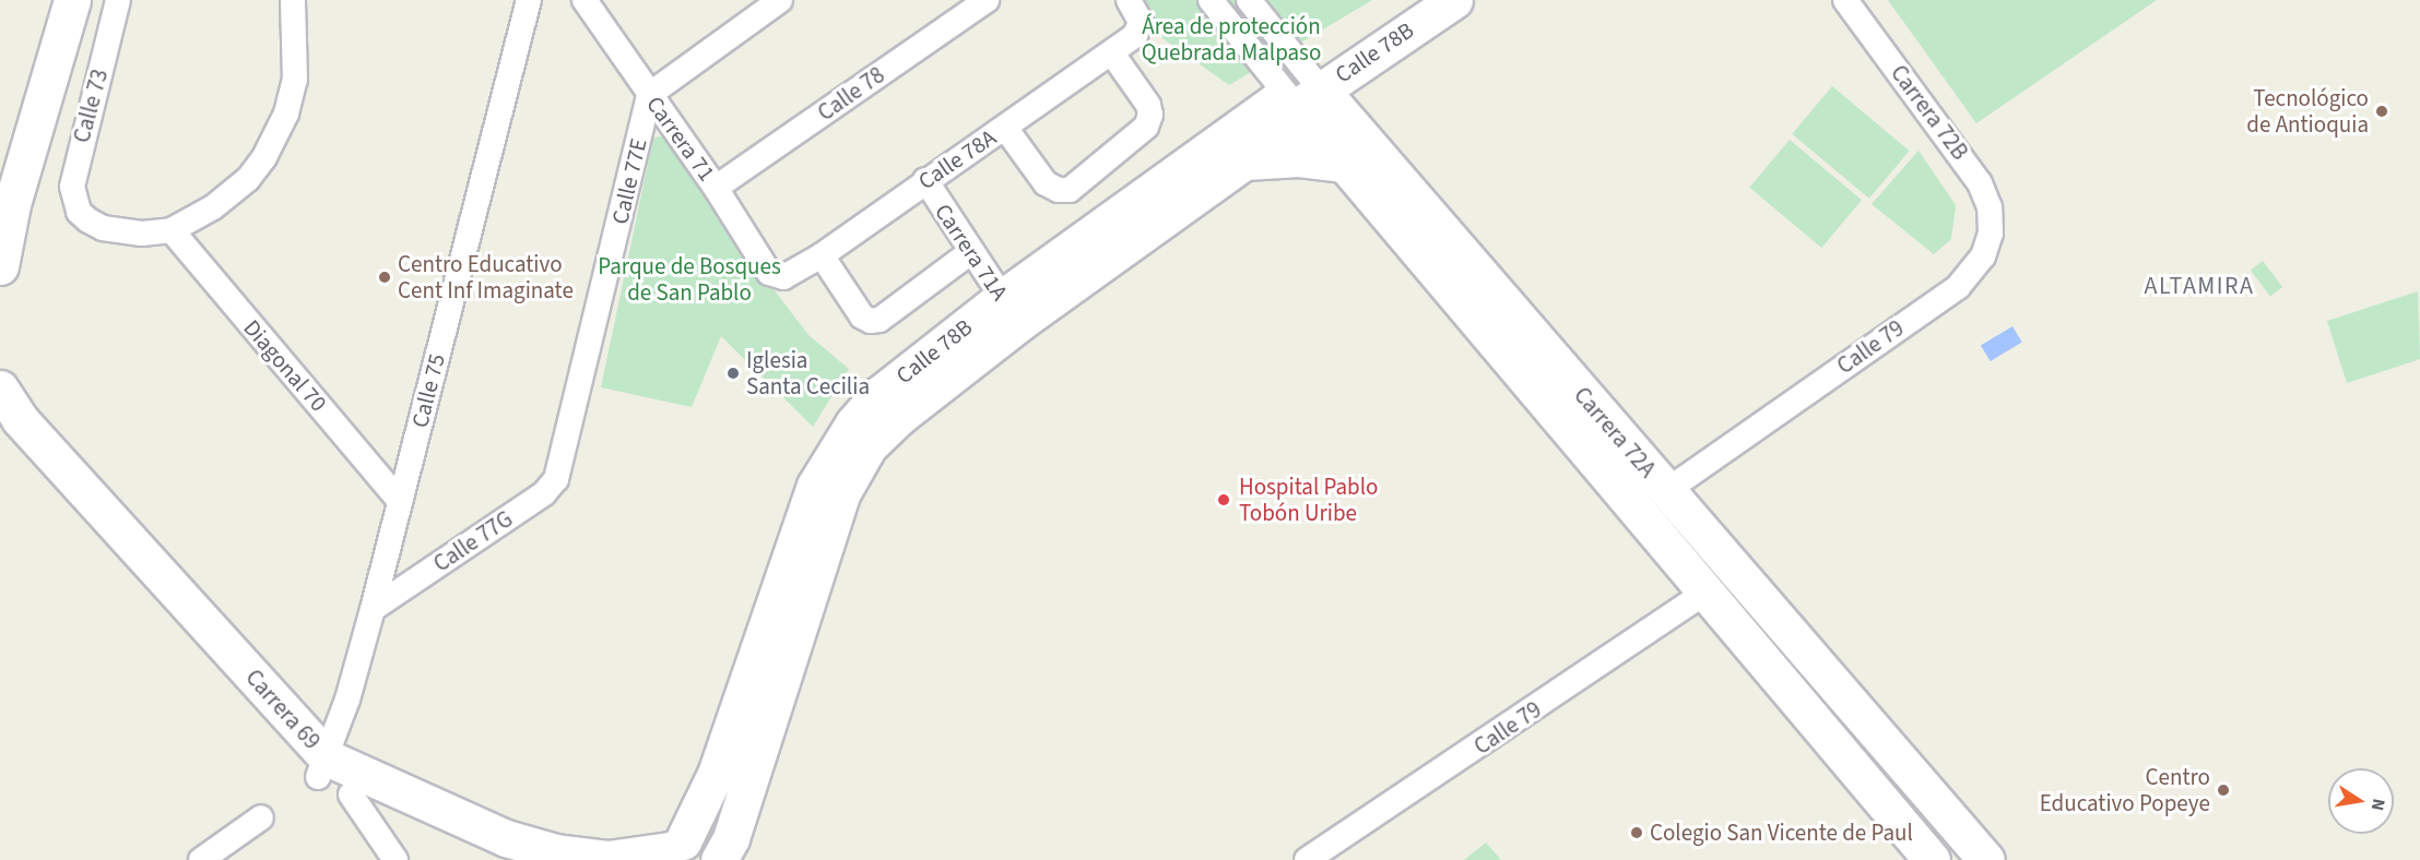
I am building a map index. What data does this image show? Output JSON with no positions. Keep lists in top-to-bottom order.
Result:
{
  "streets": {
    "main road": [
      "Calle 78B",
      "Calle 73",
      "Carrera 72A",
      "Carrera 69"
    ],
    "street": [
      "Calle 78",
      "Carrera 72B",
      "Carrera 71",
      "Calle 78A",
      "Calle 77E",
      "Carrera 71A",
      "Calle 79",
      "Diagonal 70",
      "Calle 75",
      "Calle 77G"
    ]
  },
  "crossings": [
    ["Calle 78B", "Carrera 71A"],
    ["Calle 78B", "Carrera 72A"],
    ["Calle 78B", "Carrera 69"],
    ["Calle 78", "Carrera 71"],
    ["Calle 73", "Diagonal 70"],
    ["Carrera 72B", "Calle 79"],
    ["Carrera 71", "Calle 78A"],
    ["Carrera 71", "Calle 77E"],
    ["Calle 78A", "Carrera 71A"],
    ["Calle 77E", "Calle 77G"],
    ["Calle 79", "Carrera 72A"],
    ["Diagonal 70", "Calle 75"],
    ["Calle 75", "Calle 77G"],
    ["Calle 75", "Carrera 69"]
  ],
  "districts": ["ALTAMIRA"],
  "parks": ["Área de protección Quebrada Malpaso", "Parque de Bosques de San Pablo"],
  "places": [
    "Tecnológico de Antioquia",
    "Centro Educativo Cent Inf Imaginate",
    "Iglesia Santa Cecilia",
    "Hospital Pablo Tobón Uribe",
    "Centro Educativo Popeye",
    "Colegio San Vicente de Paul"
  ],
  "north": "right"
}
